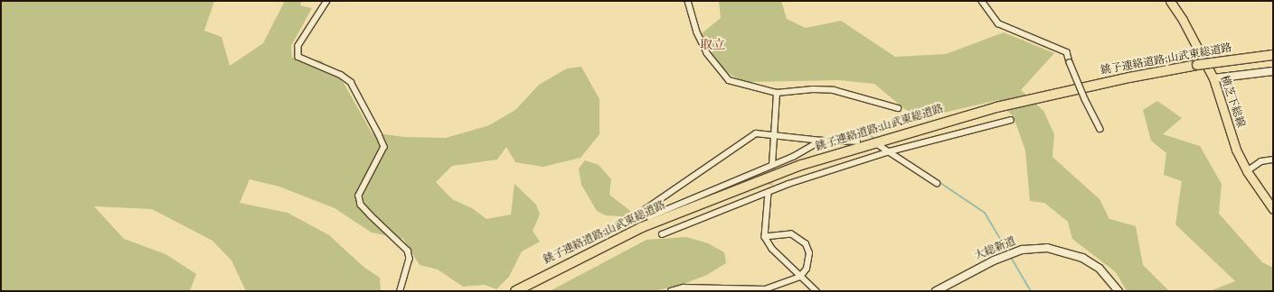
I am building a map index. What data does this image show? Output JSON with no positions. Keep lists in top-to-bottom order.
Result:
{
  "streets": {
    "highway": ["銚子連絡道路;山武東総道路"],
    "main road": ["横芝下総線"],
    "street": ["大総新道"]
  },
  "districts": ["取立"]
}
